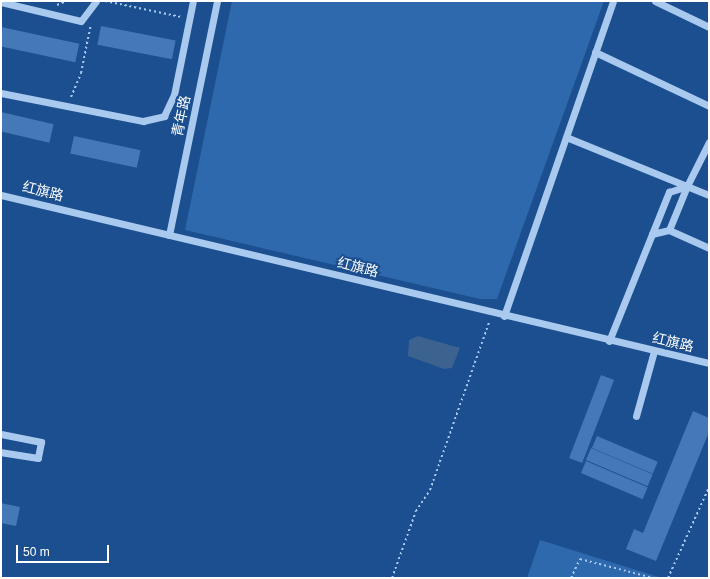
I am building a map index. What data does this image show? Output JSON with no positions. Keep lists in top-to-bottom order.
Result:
{
  "streets": {
    "street": ["青年路", "红旗路"]
  },
  "crossings": [
    ["青年路", "红旗路"]
  ],
  "scale_bar": "50 m"
}
